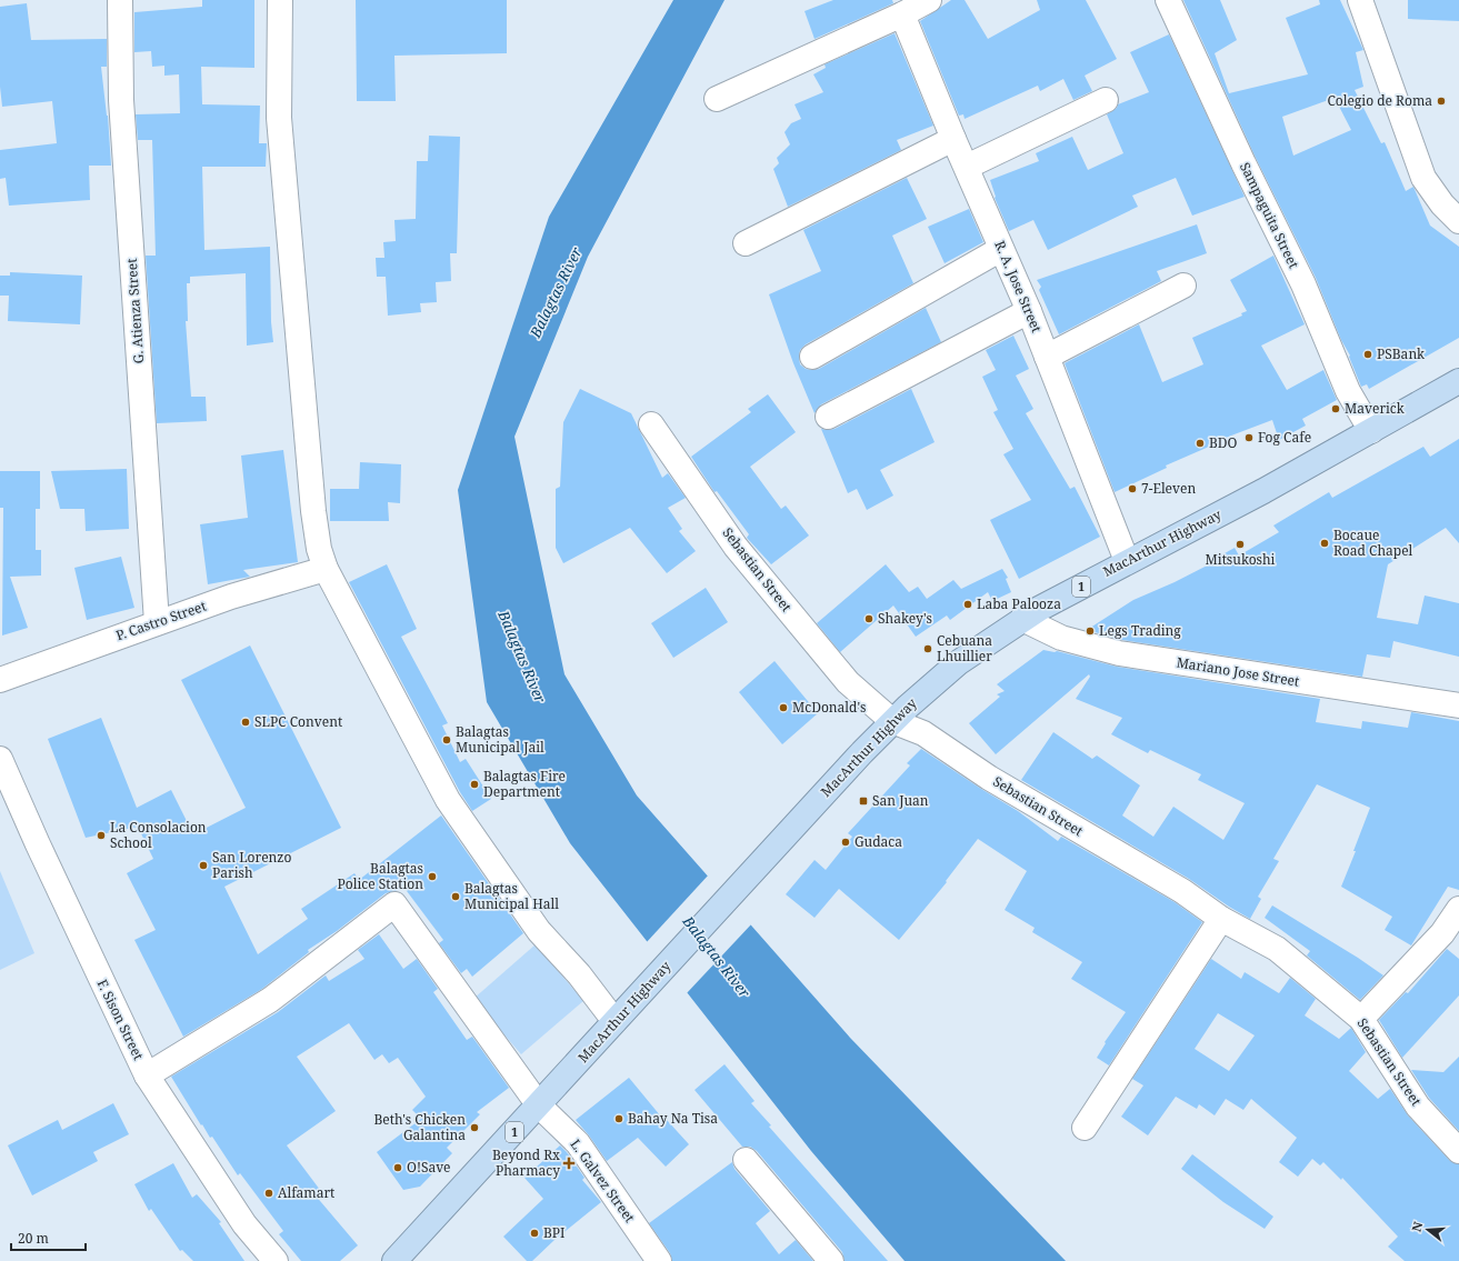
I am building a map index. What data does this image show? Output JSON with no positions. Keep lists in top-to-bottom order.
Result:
{
  "streets": {
    "highway": ["MacArthur Highway", "1"],
    "street": [
      "Sampaguita Street",
      "R. A. Jose Street",
      "G. Atienza Street",
      "Sebastian Street",
      "P. Castro Street",
      "Mariano Jose Street",
      "F. Sison Street",
      "L. Galvez Street"
    ]
  },
  "crossings": [
    ["Sampaguita Street", "MacArthur Highway"],
    ["R. A. Jose Street", "MacArthur Highway"],
    ["G. Atienza Street", "P. Castro Street"],
    ["MacArthur Highway", "Sebastian Street"],
    ["MacArthur Highway", "Mariano Jose Street"],
    ["MacArthur Highway", "L. Galvez Street"],
    ["F. Sison Street", "L. Galvez Street"]
  ],
  "water": ["Balagtas River"],
  "places": {
    "other": [
      "Colegio de Roma",
      "PSBank",
      "Maverick",
      "Fog Cafe",
      "BDO",
      "7-Eleven",
      "Bocaue Road Chapel",
      "Mitsukoshi",
      "Laba Palooza",
      "Shakey's",
      "Legs Trading",
      "Cebuana Lhuillier",
      "McDonald's",
      "SLPC Convent",
      "Balagtas Municipal Jail",
      "Balagtas Fire Department",
      "La Consolacion School",
      "Gudaca",
      "San Lorenzo Parish",
      "Balagtas Police Station",
      "Balagtas Municipal Hall",
      "Bahay Na Tisa",
      "Beth's Chicken Galantina",
      "O!Save",
      "Alfamart",
      "BPI"
    ],
    "transit": ["San Juan"],
    "health": ["Beyond Rx Pharmacy"]
  },
  "scale_bar": "20 m",
  "north": "left"
}
